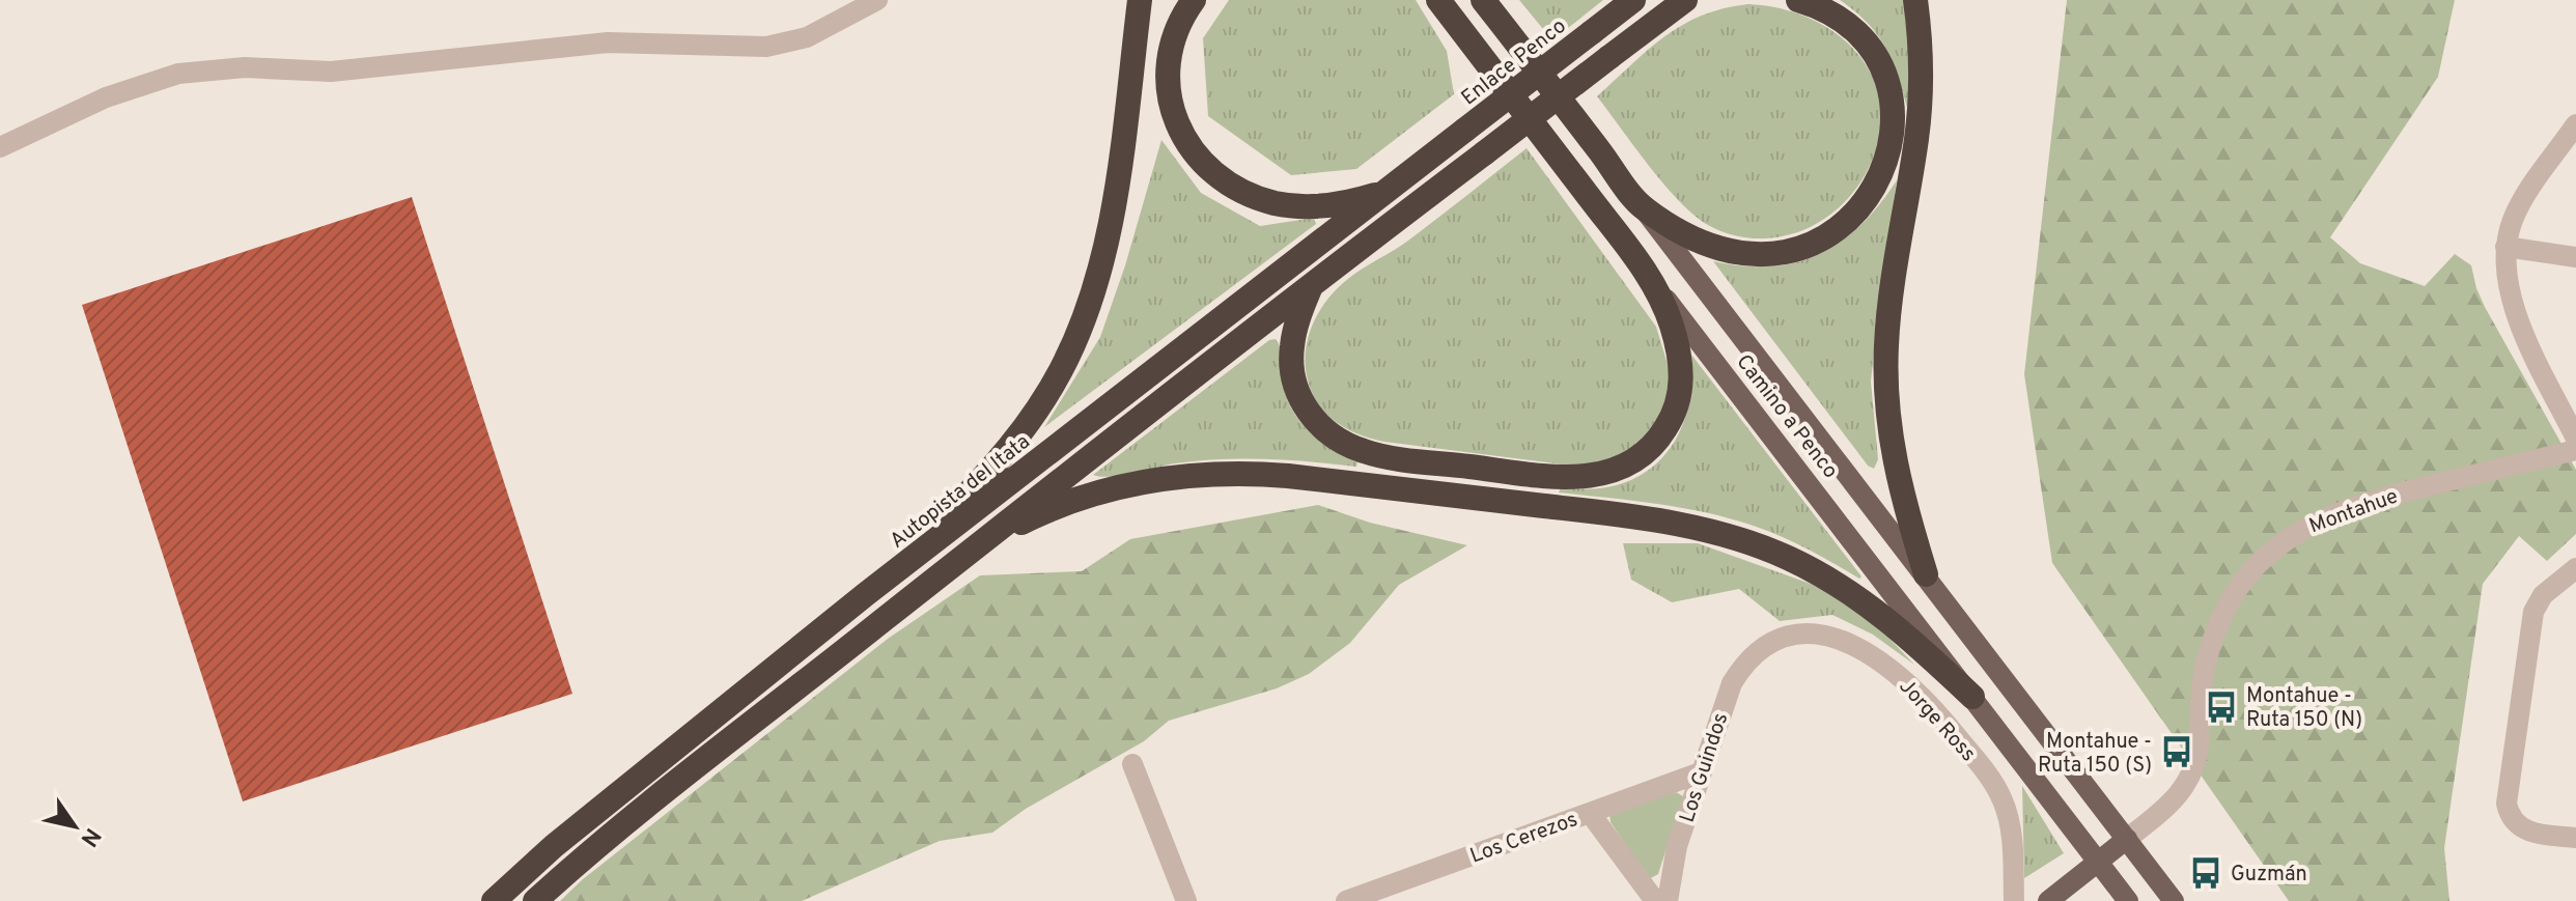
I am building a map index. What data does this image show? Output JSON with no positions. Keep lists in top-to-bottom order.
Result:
{
  "streets": {
    "highway": ["Enlace Penco", "Camino a Penco", "Autopista del Itata"],
    "street": [
      "Montahue",
      "Jorge Ross",
      "Los Guindos",
      "Los Cerezos"
    ]
  },
  "crossings": [
    ["Enlace Penco", "Autopista del Itata"],
    ["Camino a Penco", "Montahue"],
    ["Jorge Ross", "Los Guindos"],
    ["Los Guindos", "Los Cerezos"]
  ],
  "places": {
    "bus stop": ["Montahue - Ruta 150 (N)", "Montahue - Ruta 150 (S)", "Guzmán"]
  },
  "north": "bottom right"
}
